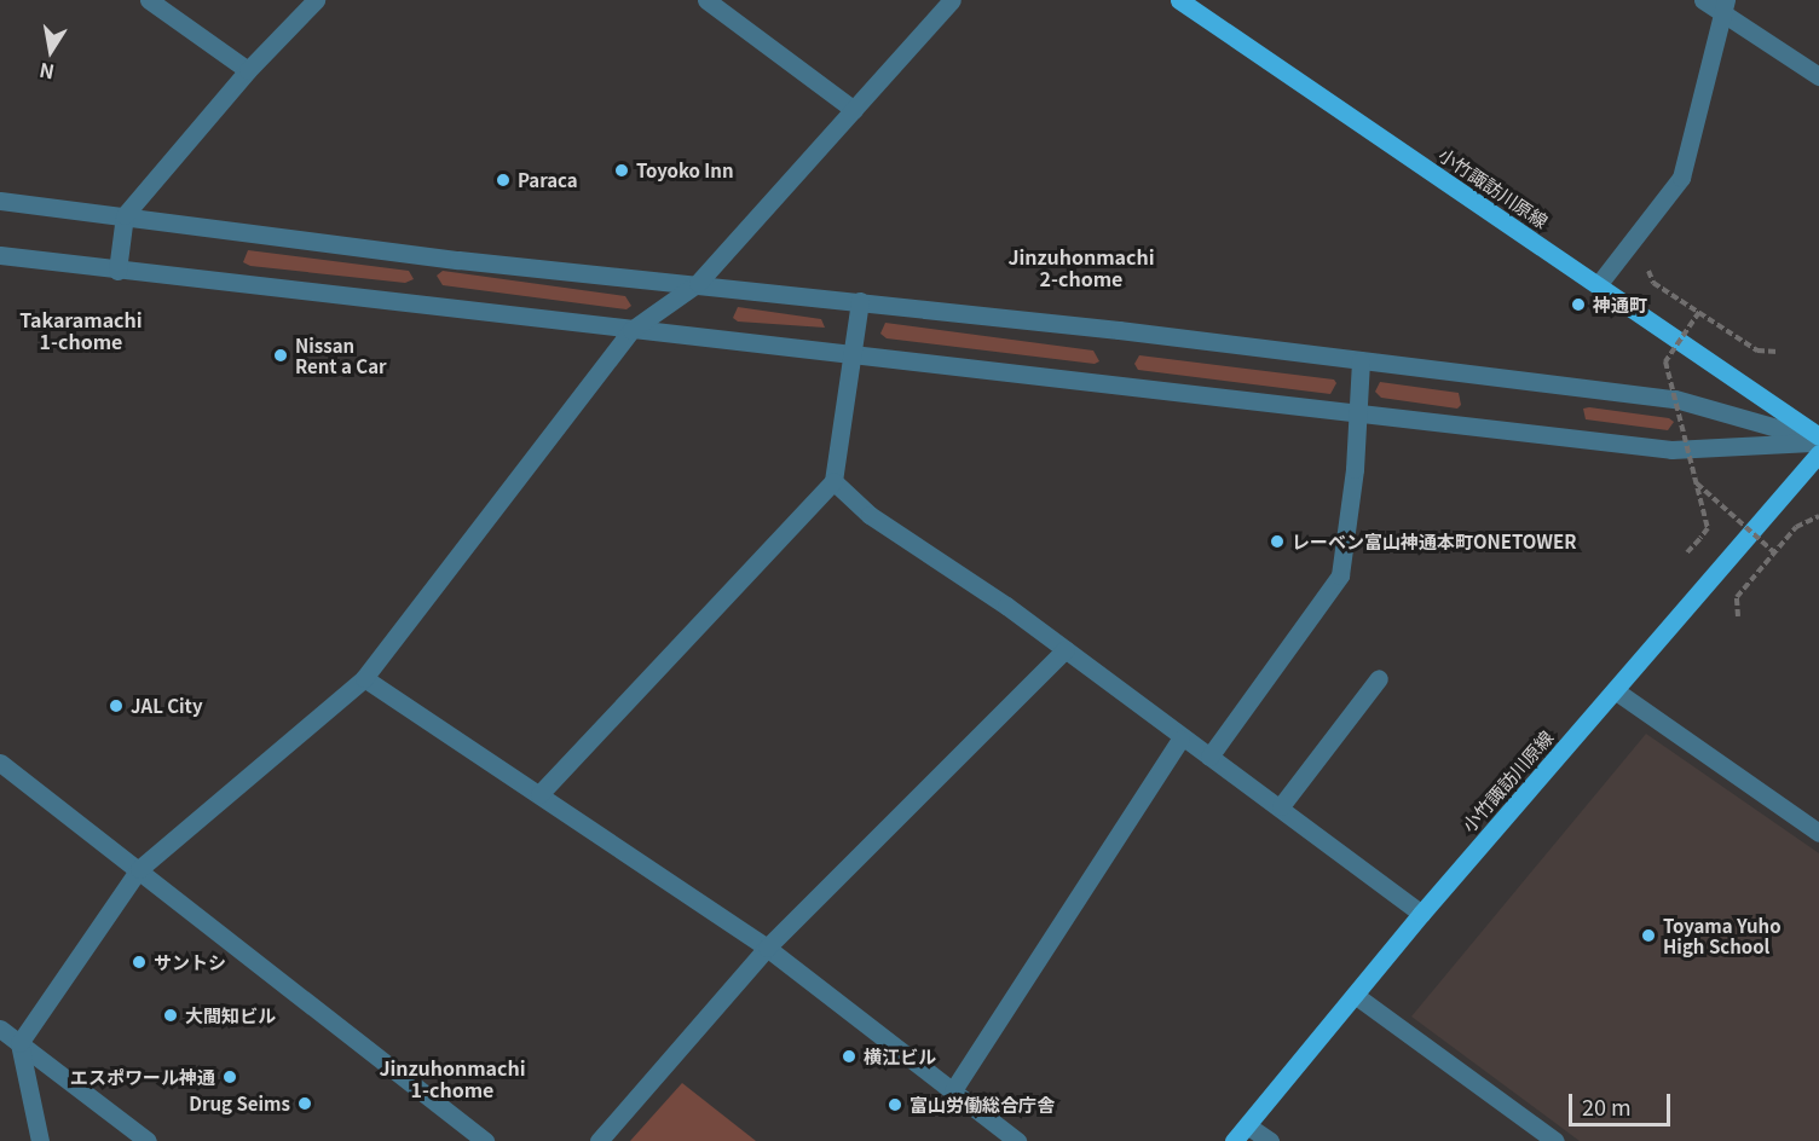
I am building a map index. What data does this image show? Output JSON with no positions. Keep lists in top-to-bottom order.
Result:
{
  "streets": {
    "main road": ["小竹諏訪川原線"]
  },
  "districts": ["Jinzuhonmachi 2-chome", "Takaramachi 1-chome", "Jinzuhonmachi 1-chome"],
  "places": [
    "Toyoko Inn",
    "Paraca",
    "神通町",
    "Nissan Rent a Car",
    "レーベン富山神通本町ONETOWER",
    "JAL City",
    "Toyama Yuho High School",
    "サントシ",
    "大間知ビル",
    "横江ビル",
    "エスポワール神通",
    "Drug Seims",
    "富山労働総合庁舎"
  ],
  "scale_bar": "20 m",
  "north": "bottom"
}
